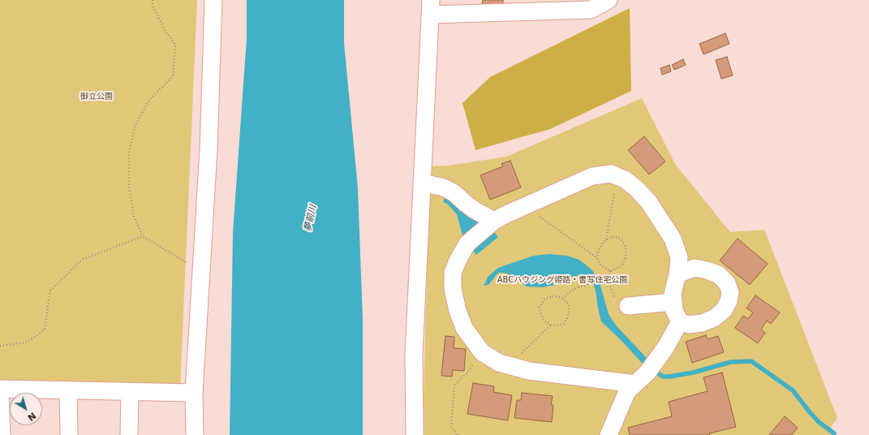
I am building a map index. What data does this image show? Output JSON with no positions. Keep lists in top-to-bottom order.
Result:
{
  "water": ["夢前川"],
  "parks": ["御立公園", "ABCハウジング姫路・書写住宅公園"],
  "north": "bottom right"
}
